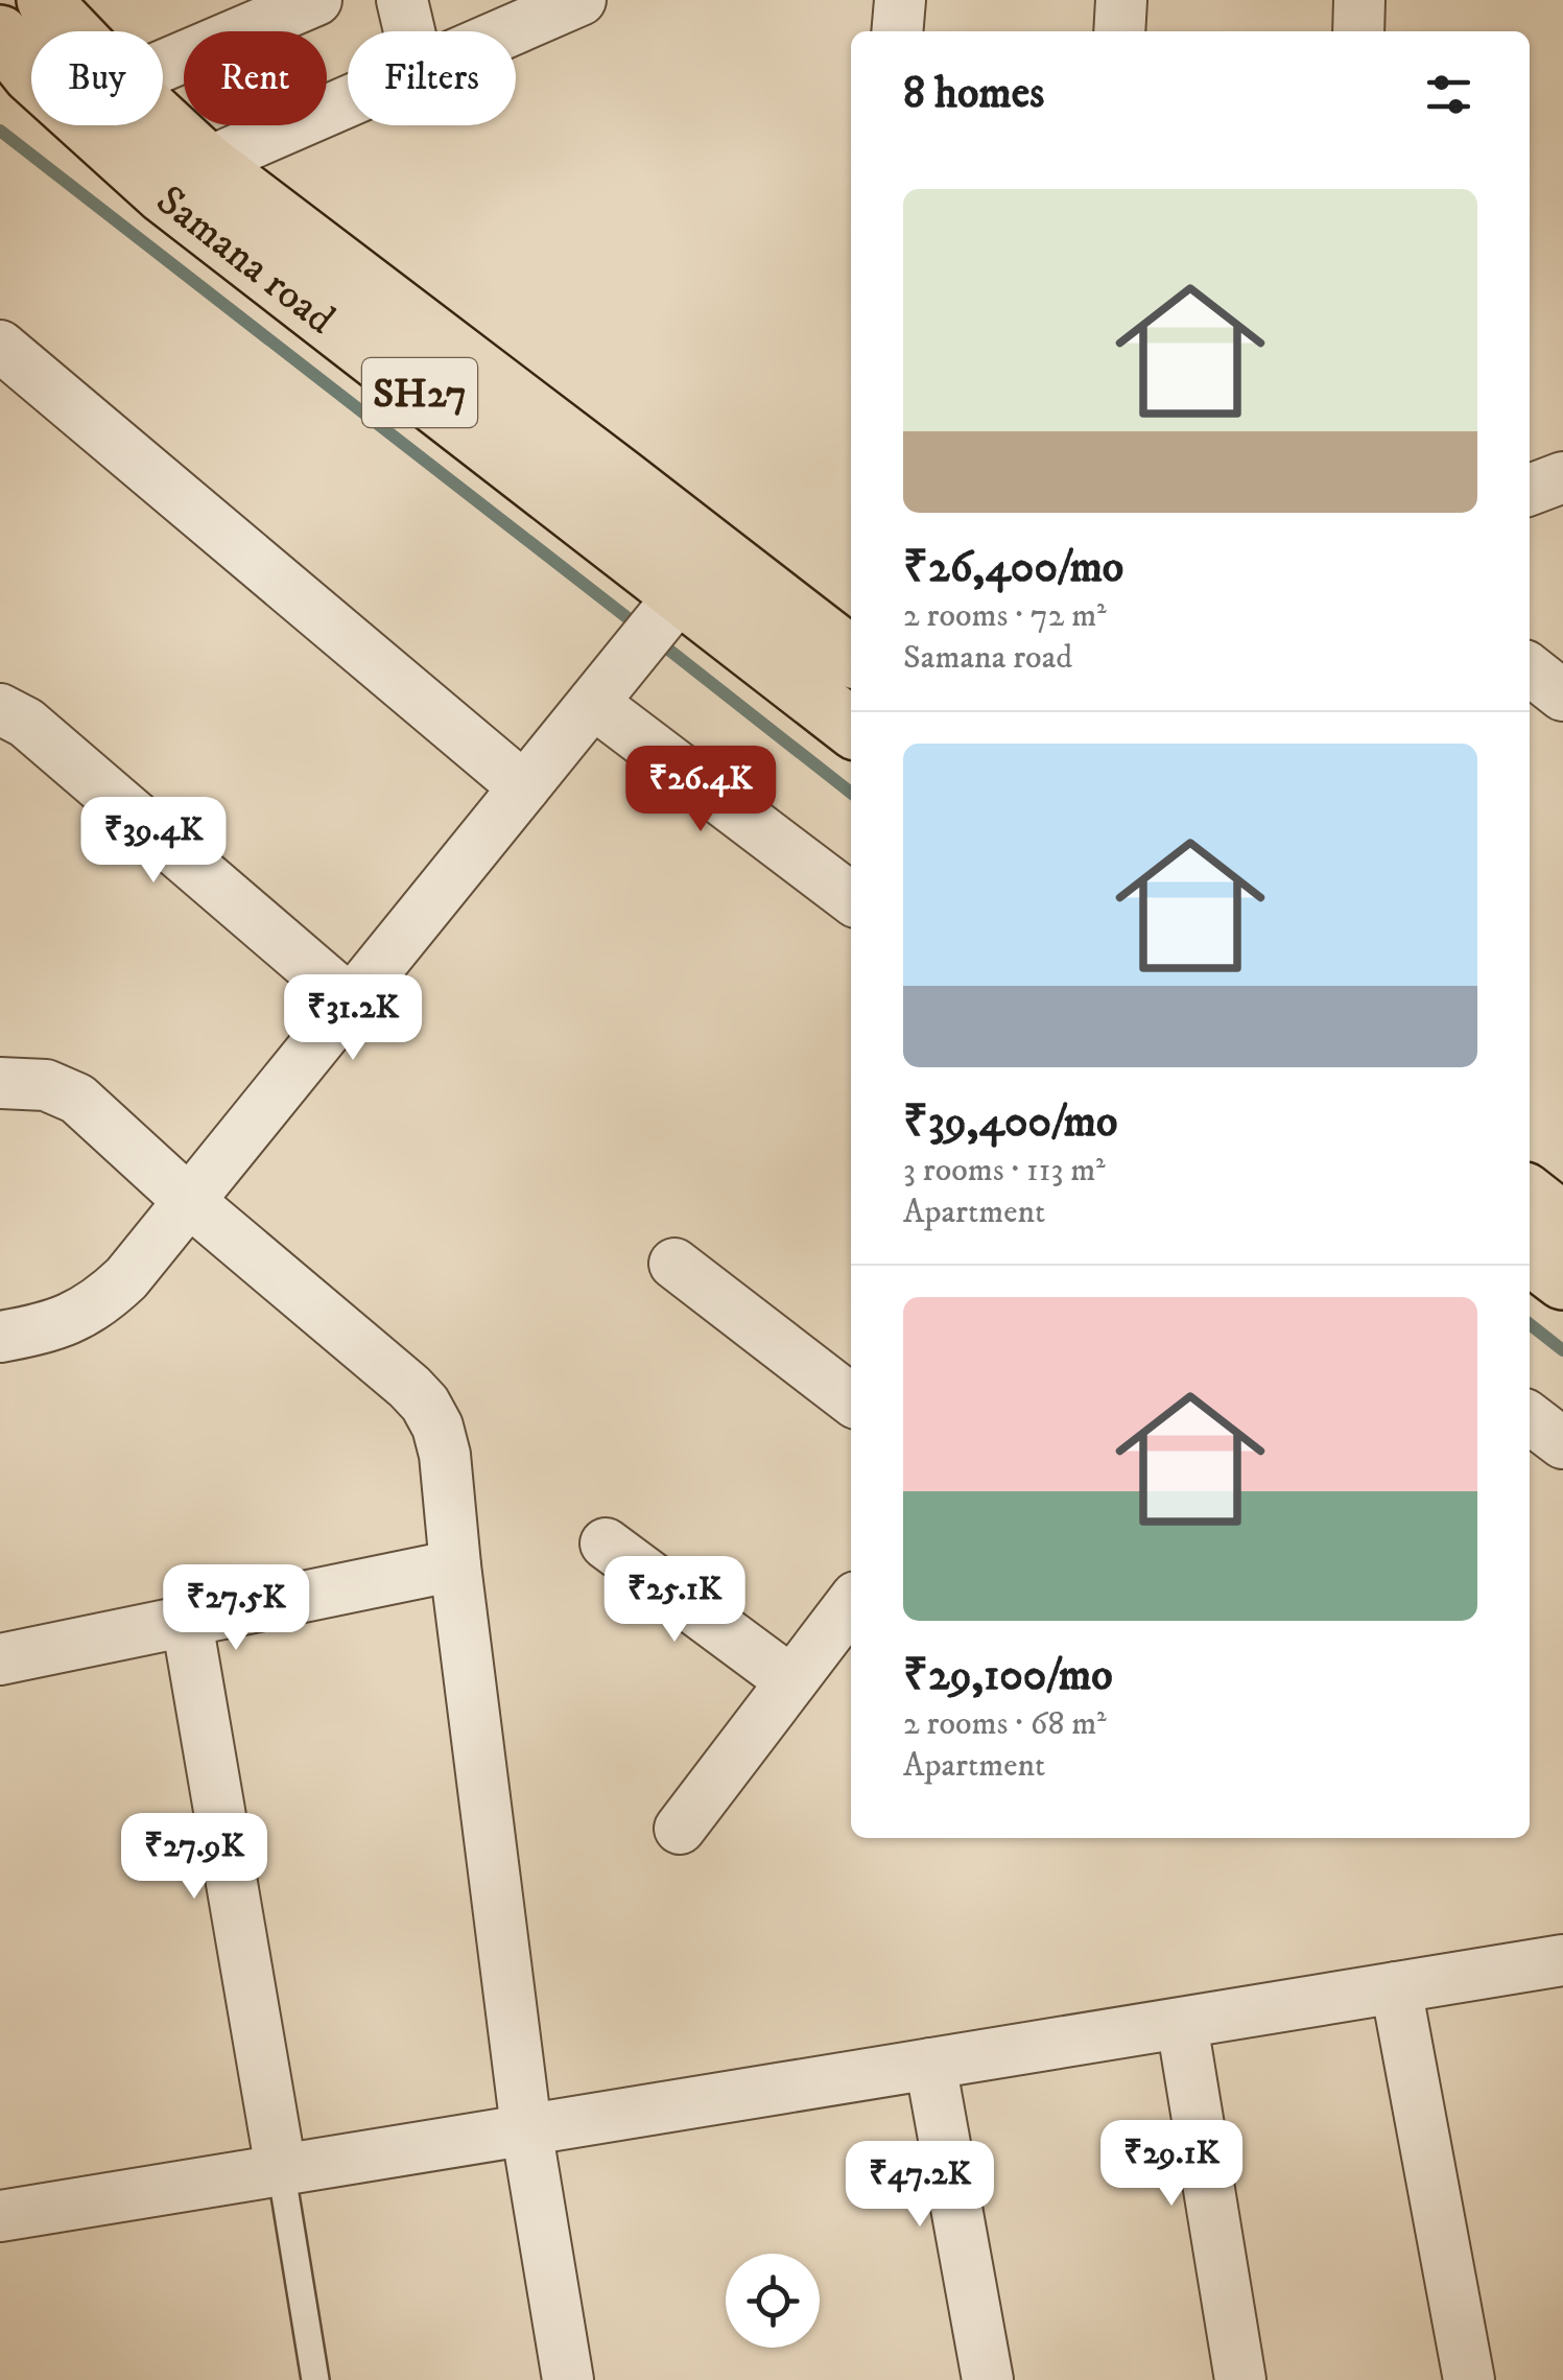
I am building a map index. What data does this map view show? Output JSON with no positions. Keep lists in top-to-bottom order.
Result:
{
  "streets": {
    "main road": ["Samana road", "SH27"]
  },
  "page": {
    "chip": ["Buy", "Rent", "Filters"],
    "heading": "8 homes",
    "list": [
      {
        "name": "₹26,400/mo",
        "note": "2 rooms · 72 m² · Samana road"
      },
      {
        "name": "₹39,400/mo",
        "note": "3 rooms · 113 m² · Apartment"
      },
      {
        "name": "₹29,100/mo",
        "note": "2 rooms · 68 m² · Apartment"
      }
    ],
    "price": [
      "₹26.4K",
      "₹39.4K",
      "₹31.2K",
      "₹25.1K",
      "₹27.5K",
      "₹27.9K",
      "₹29.1K",
      "₹47.2K"
    ]
  }
}
